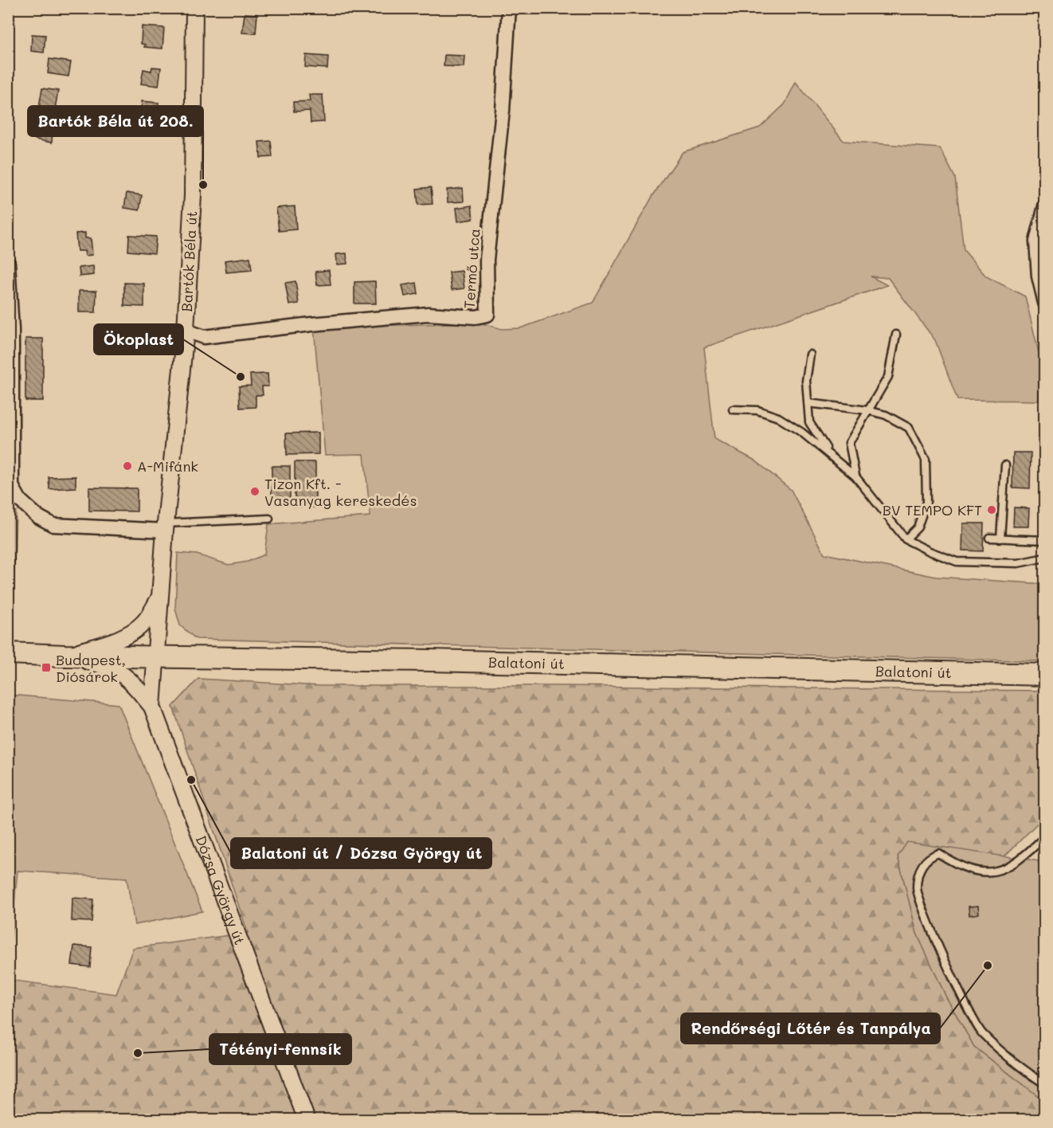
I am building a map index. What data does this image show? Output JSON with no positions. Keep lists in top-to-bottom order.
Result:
{
  "streets": {
    "main road": ["Balatoni út"],
    "street": ["Bartók Béla út", "Termő utca", "Dózsa György út"]
  },
  "crossings": [
    ["Bartók Béla út", "Termő utca"],
    ["Bartók Béla út", "Balatoni út"],
    ["Bartók Béla út", "Dózsa György út"],
    ["Balatoni út", "Dózsa György út"]
  ],
  "places": {
    "other": [
      "Bartók Béla út 208.",
      "Ökoplast",
      "A-Mifánk",
      "Tizon Kft. - Vasanyag kereskedés",
      "BV TEMPO KFT",
      "Balatoni út / Dózsa György út",
      "Rendőrségi Lőtér és Tanpálya",
      "Tétényi-fennsík"
    ],
    "transit": ["Budapest, Diósárok"]
  }
}
